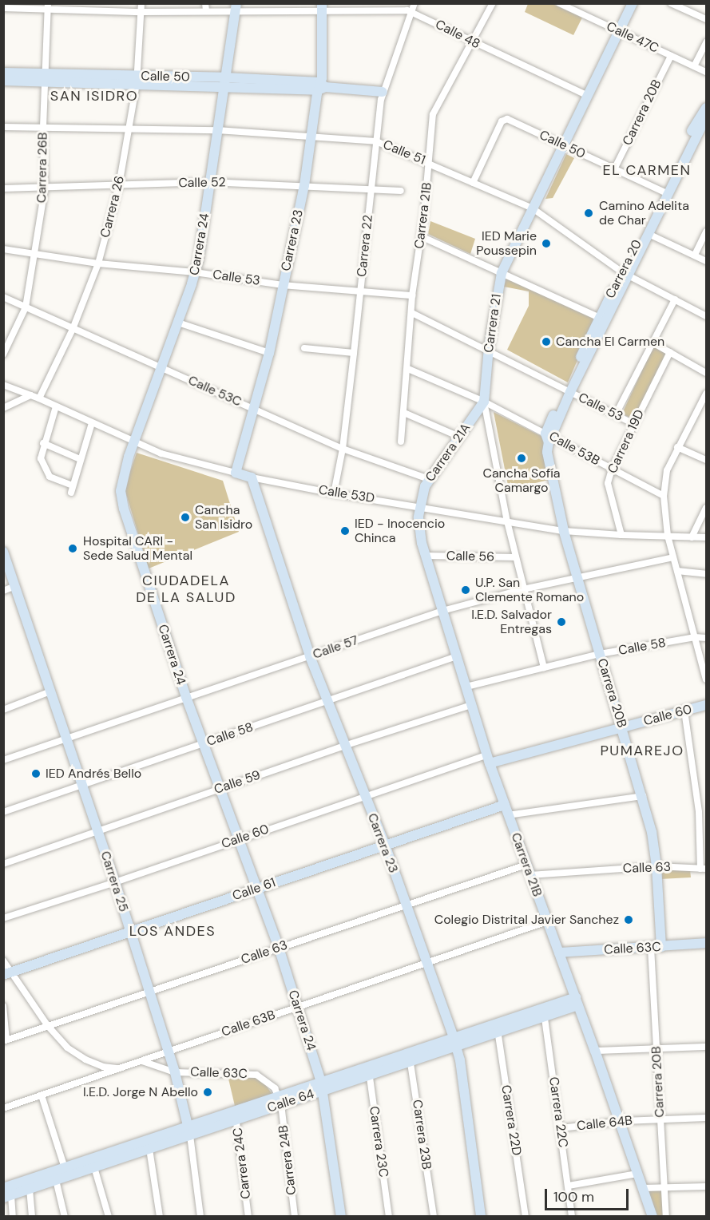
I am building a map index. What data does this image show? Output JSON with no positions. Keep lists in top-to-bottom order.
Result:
{
  "streets": {
    "street": [
      "Calle 48",
      "Calle 47C",
      "Calle 50",
      "Carrera 20B",
      "Calle 51",
      "Carrera 26B",
      "Calle 52",
      "Carrera 26",
      "Carrera 21B",
      "Carrera 23",
      "Carrera 24",
      "Carrera 22",
      "Carrera 20",
      "Calle 53",
      "Carrera 21",
      "Calle 53C",
      "Carrera 19D",
      "Calle 53B",
      "Carrera 21A",
      "Calle 53D",
      "Calle 56",
      "Calle 58",
      "Calle 57",
      "Calle 60",
      "Calle 59",
      "Calle 63",
      "Carrera 25",
      "Calle 61",
      "Calle 63C",
      "Calle 63B",
      "Calle 64",
      "Carrera 22C",
      "Carrera 22D",
      "Calle 64B",
      "Carrera 23B",
      "Carrera 23C",
      "Carrera 24B",
      "Carrera 24C"
    ]
  },
  "crossings": [
    ["Calle 48", "Carrera 26B"],
    ["Calle 48", "Carrera 26"],
    ["Calle 48", "Carrera 21B"],
    ["Calle 48", "Carrera 23"],
    ["Calle 48", "Carrera 24"],
    ["Calle 48", "Carrera 22"],
    ["Calle 48", "Carrera 21"],
    ["Calle 47C", "Carrera 20B"],
    ["Calle 47C", "Carrera 21"],
    ["Calle 50", "Carrera 20B"],
    ["Calle 50", "Calle 51"],
    ["Calle 50", "Carrera 26B"],
    ["Calle 50", "Carrera 26"],
    ["Calle 50", "Carrera 23"],
    ["Calle 50", "Carrera 24"],
    ["Calle 50", "Carrera 22"],
    ["Calle 50", "Carrera 20"],
    ["Calle 50", "Carrera 21"],
    ["Carrera 20B", "Carrera 20"],
    ["Carrera 20B", "Calle 53B"],
    ["Carrera 20B", "Calle 53D"],
    ["Carrera 20B", "Calle 58"],
    ["Carrera 20B", "Calle 57"],
    ["Carrera 20B", "Calle 60"],
    ["Carrera 20B", "Calle 63"],
    ["Carrera 20B", "Calle 63C"],
    ["Carrera 20B", "Calle 64B"],
    ["Calle 51", "Carrera 26B"],
    ["Calle 51", "Carrera 26"],
    ["Calle 51", "Carrera 21B"],
    ["Calle 51", "Carrera 23"],
    ["Calle 51", "Carrera 24"],
    ["Calle 51", "Carrera 22"],
    ["Calle 51", "Carrera 20"],
    ["Calle 51", "Carrera 21"],
    ["Carrera 26B", "Calle 52"],
    ["Carrera 26B", "Calle 53"],
    ["Carrera 26B", "Calle 53C"],
    ["Calle 52", "Carrera 26"],
    ["Calle 52", "Carrera 23"],
    ["Calle 52", "Carrera 24"],
    ["Calle 52", "Carrera 22"],
    ["Carrera 26", "Calle 53"],
    ["Carrera 26", "Calle 53C"],
    ["Carrera 26", "Calle 53D"],
    ["Carrera 21B", "Calle 53"],
    ["Carrera 21B", "Calle 53B"],
    ["Carrera 21B", "Carrera 21A"],
    ["Carrera 21B", "Calle 53D"],
    ["Carrera 21B", "Calle 56"],
    ["Carrera 21B", "Calle 58"],
    ["Carrera 21B", "Calle 57"],
    ["Carrera 21B", "Calle 60"],
    ["Carrera 21B", "Calle 59"],
    ["Carrera 21B", "Calle 63"],
    ["Carrera 21B", "Calle 61"],
    ["Carrera 21B", "Calle 63C"],
    ["Carrera 21B", "Calle 63B"],
    ["Carrera 21B", "Calle 64"],
    ["Carrera 21B", "Calle 64B"],
    ["Carrera 23", "Calle 53"],
    ["Carrera 23", "Calle 53C"],
    ["Carrera 23", "Calle 53D"],
    ["Carrera 23", "Calle 58"],
    ["Carrera 23", "Calle 57"],
    ["Carrera 23", "Calle 60"],
    ["Carrera 23", "Calle 59"],
    ["Carrera 23", "Calle 63"],
    ["Carrera 23", "Calle 61"],
    ["Carrera 23", "Calle 63B"],
    ["Carrera 23", "Calle 64"],
    ["Carrera 24", "Calle 53"],
    ["Carrera 24", "Calle 53C"],
    ["Carrera 24", "Calle 53D"],
    ["Carrera 24", "Calle 58"],
    ["Carrera 24", "Calle 57"],
    ["Carrera 24", "Calle 60"],
    ["Carrera 24", "Calle 59"],
    ["Carrera 24", "Calle 63"],
    ["Carrera 24", "Calle 61"],
    ["Carrera 24", "Calle 63B"],
    ["Carrera 24", "Calle 64"],
    ["Carrera 22", "Calle 53"],
    ["Carrera 22", "Calle 53C"],
    ["Carrera 22", "Calle 53D"],
    ["Carrera 20", "Calle 53"],
    ["Carrera 20", "Calle 53B"],
    ["Calle 53", "Carrera 21"],
    ["Calle 53", "Carrera 19D"],
    ["Carrera 21", "Calle 53B"],
    ["Carrera 21", "Carrera 21A"],
    ["Carrera 21", "Calle 53D"],
    ["Carrera 21", "Calle 56"],
    ["Carrera 21", "Calle 58"],
    ["Carrera 21", "Calle 57"],
    ["Calle 53C", "Carrera 21A"],
    ["Carrera 19D", "Calle 53B"],
    ["Carrera 19D", "Calle 53D"],
    ["Calle 53B", "Carrera 21A"],
    ["Carrera 21A", "Calle 53D"],
    ["Calle 58", "Carrera 25"],
    ["Calle 57", "Carrera 25"],
    ["Calle 60", "Carrera 25"],
    ["Calle 59", "Carrera 25"],
    ["Calle 63", "Carrera 25"],
    ["Carrera 25", "Calle 61"],
    ["Carrera 25", "Calle 63C"],
    ["Carrera 25", "Calle 63B"],
    ["Carrera 25", "Calle 64"],
    ["Calle 63C", "Calle 63B"],
    ["Calle 63C", "Calle 64"],
    ["Calle 63C", "Carrera 24B"],
    ["Calle 64", "Carrera 22C"],
    ["Calle 64", "Carrera 22D"],
    ["Calle 64", "Carrera 23B"],
    ["Calle 64", "Carrera 23C"],
    ["Calle 64", "Carrera 24B"],
    ["Calle 64", "Carrera 24C"],
    ["Carrera 22C", "Calle 64B"]
  ],
  "districts": [
    "SAN ISIDRO",
    "EL CARMEN",
    "CIUDADELA DE LA SALUD",
    "PUMAREJO",
    "LOS ANDES"
  ],
  "places": [
    "Camino Adelita de Char",
    "IED Marie Poussepin",
    "Cancha El Carmen",
    "Cancha Sofía Camargo",
    "Cancha San Isidro",
    "IED - Inocencio Chinca",
    "Hospital CARI - Sede Salud Mental",
    "U.P. San Clemente Romano",
    "I.E.D. Salvador Entregas",
    "IED Andrés Bello",
    "Colegio Distrital Javier Sanchez",
    "I.E.D. Jorge N Abello"
  ],
  "scale_bar": "100 m"
}
